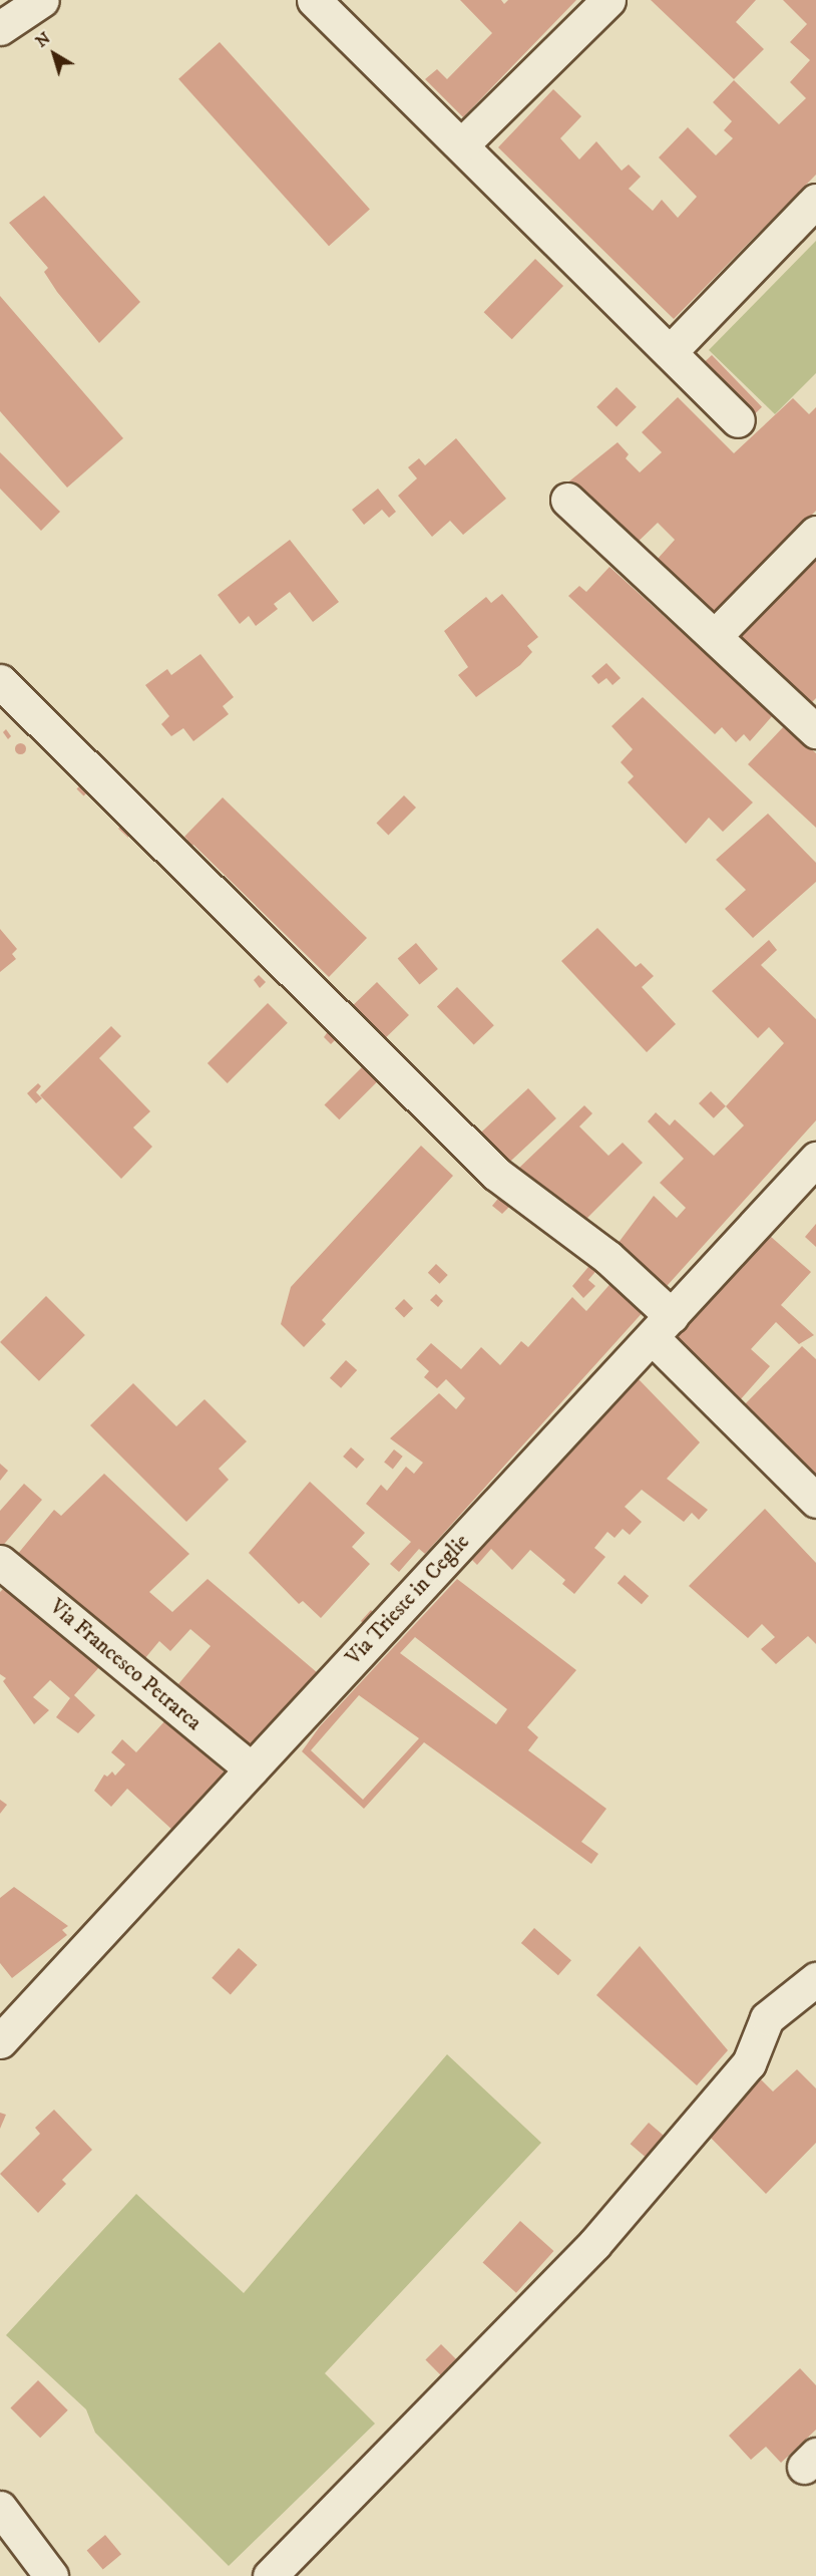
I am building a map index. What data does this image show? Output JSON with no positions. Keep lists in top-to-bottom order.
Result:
{
  "streets": {
    "street": ["Via Trieste in Ceglie", "Via Francesco Petrarca"]
  },
  "crossings": [
    ["Via Trieste in Ceglie", "Via Francesco Petrarca"]
  ],
  "north": "top left"
}
